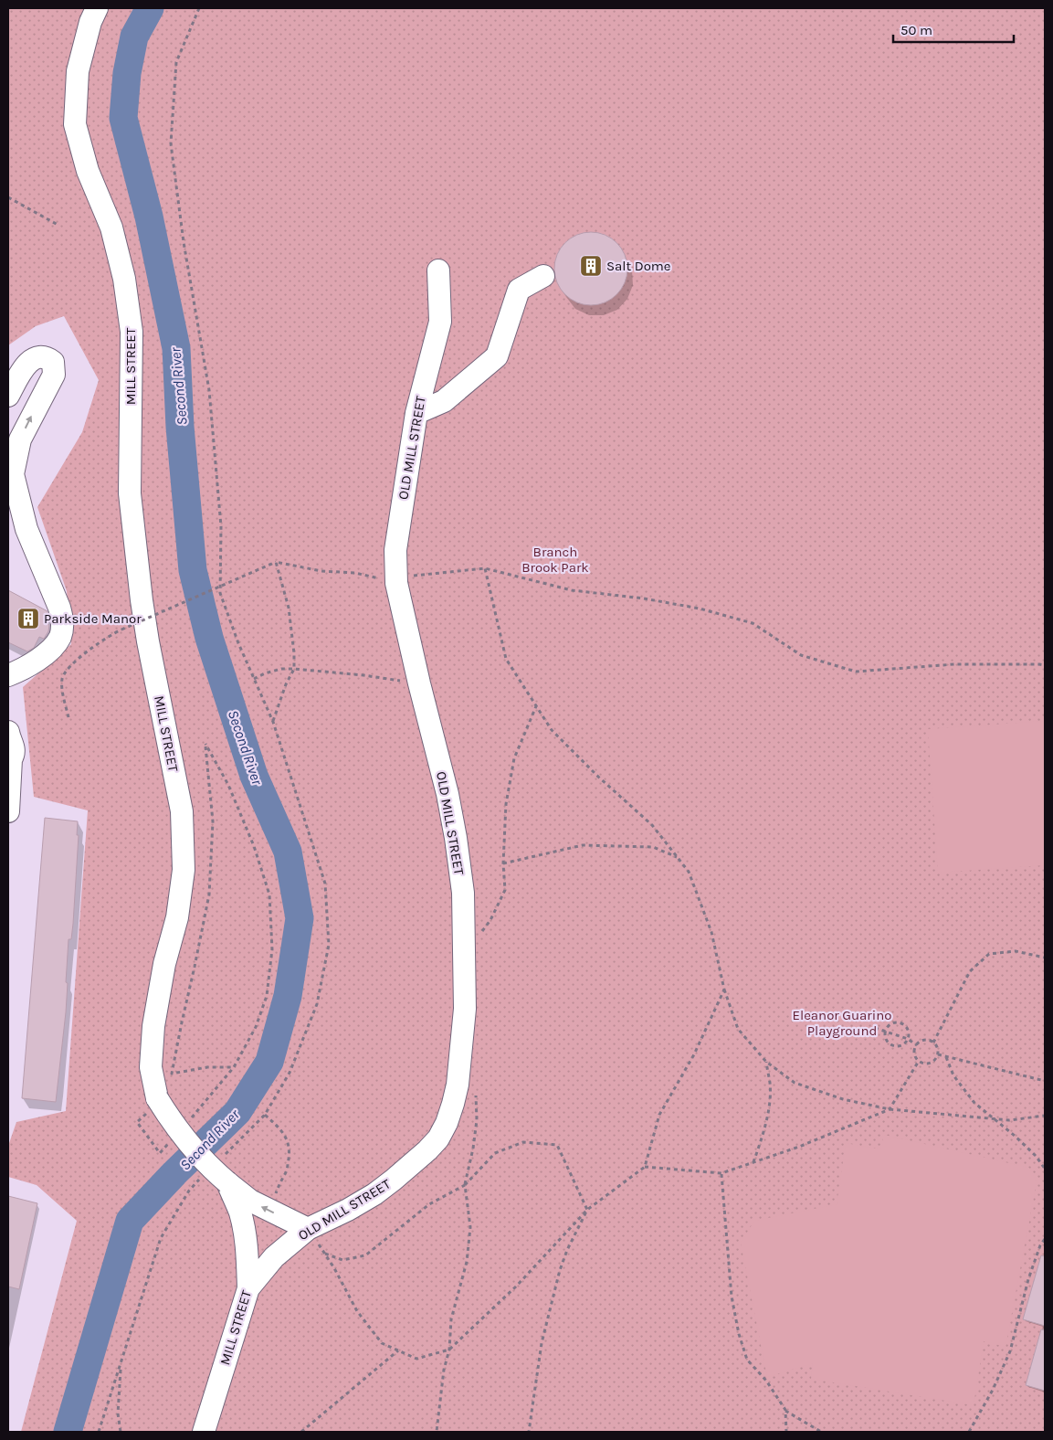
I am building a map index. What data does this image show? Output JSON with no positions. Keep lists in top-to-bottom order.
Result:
{
  "streets": {
    "street": ["MILL STREET", "OLD MILL STREET"]
  },
  "crossings": [
    ["MILL STREET", "OLD MILL STREET"]
  ],
  "water": ["Second River"],
  "parks": ["Branch Brook Park", "Eleanor Guarino Playground"],
  "places": {
    "building": ["Salt Dome", "Parkside Manor"]
  },
  "scale_bar": "50 m"
}
